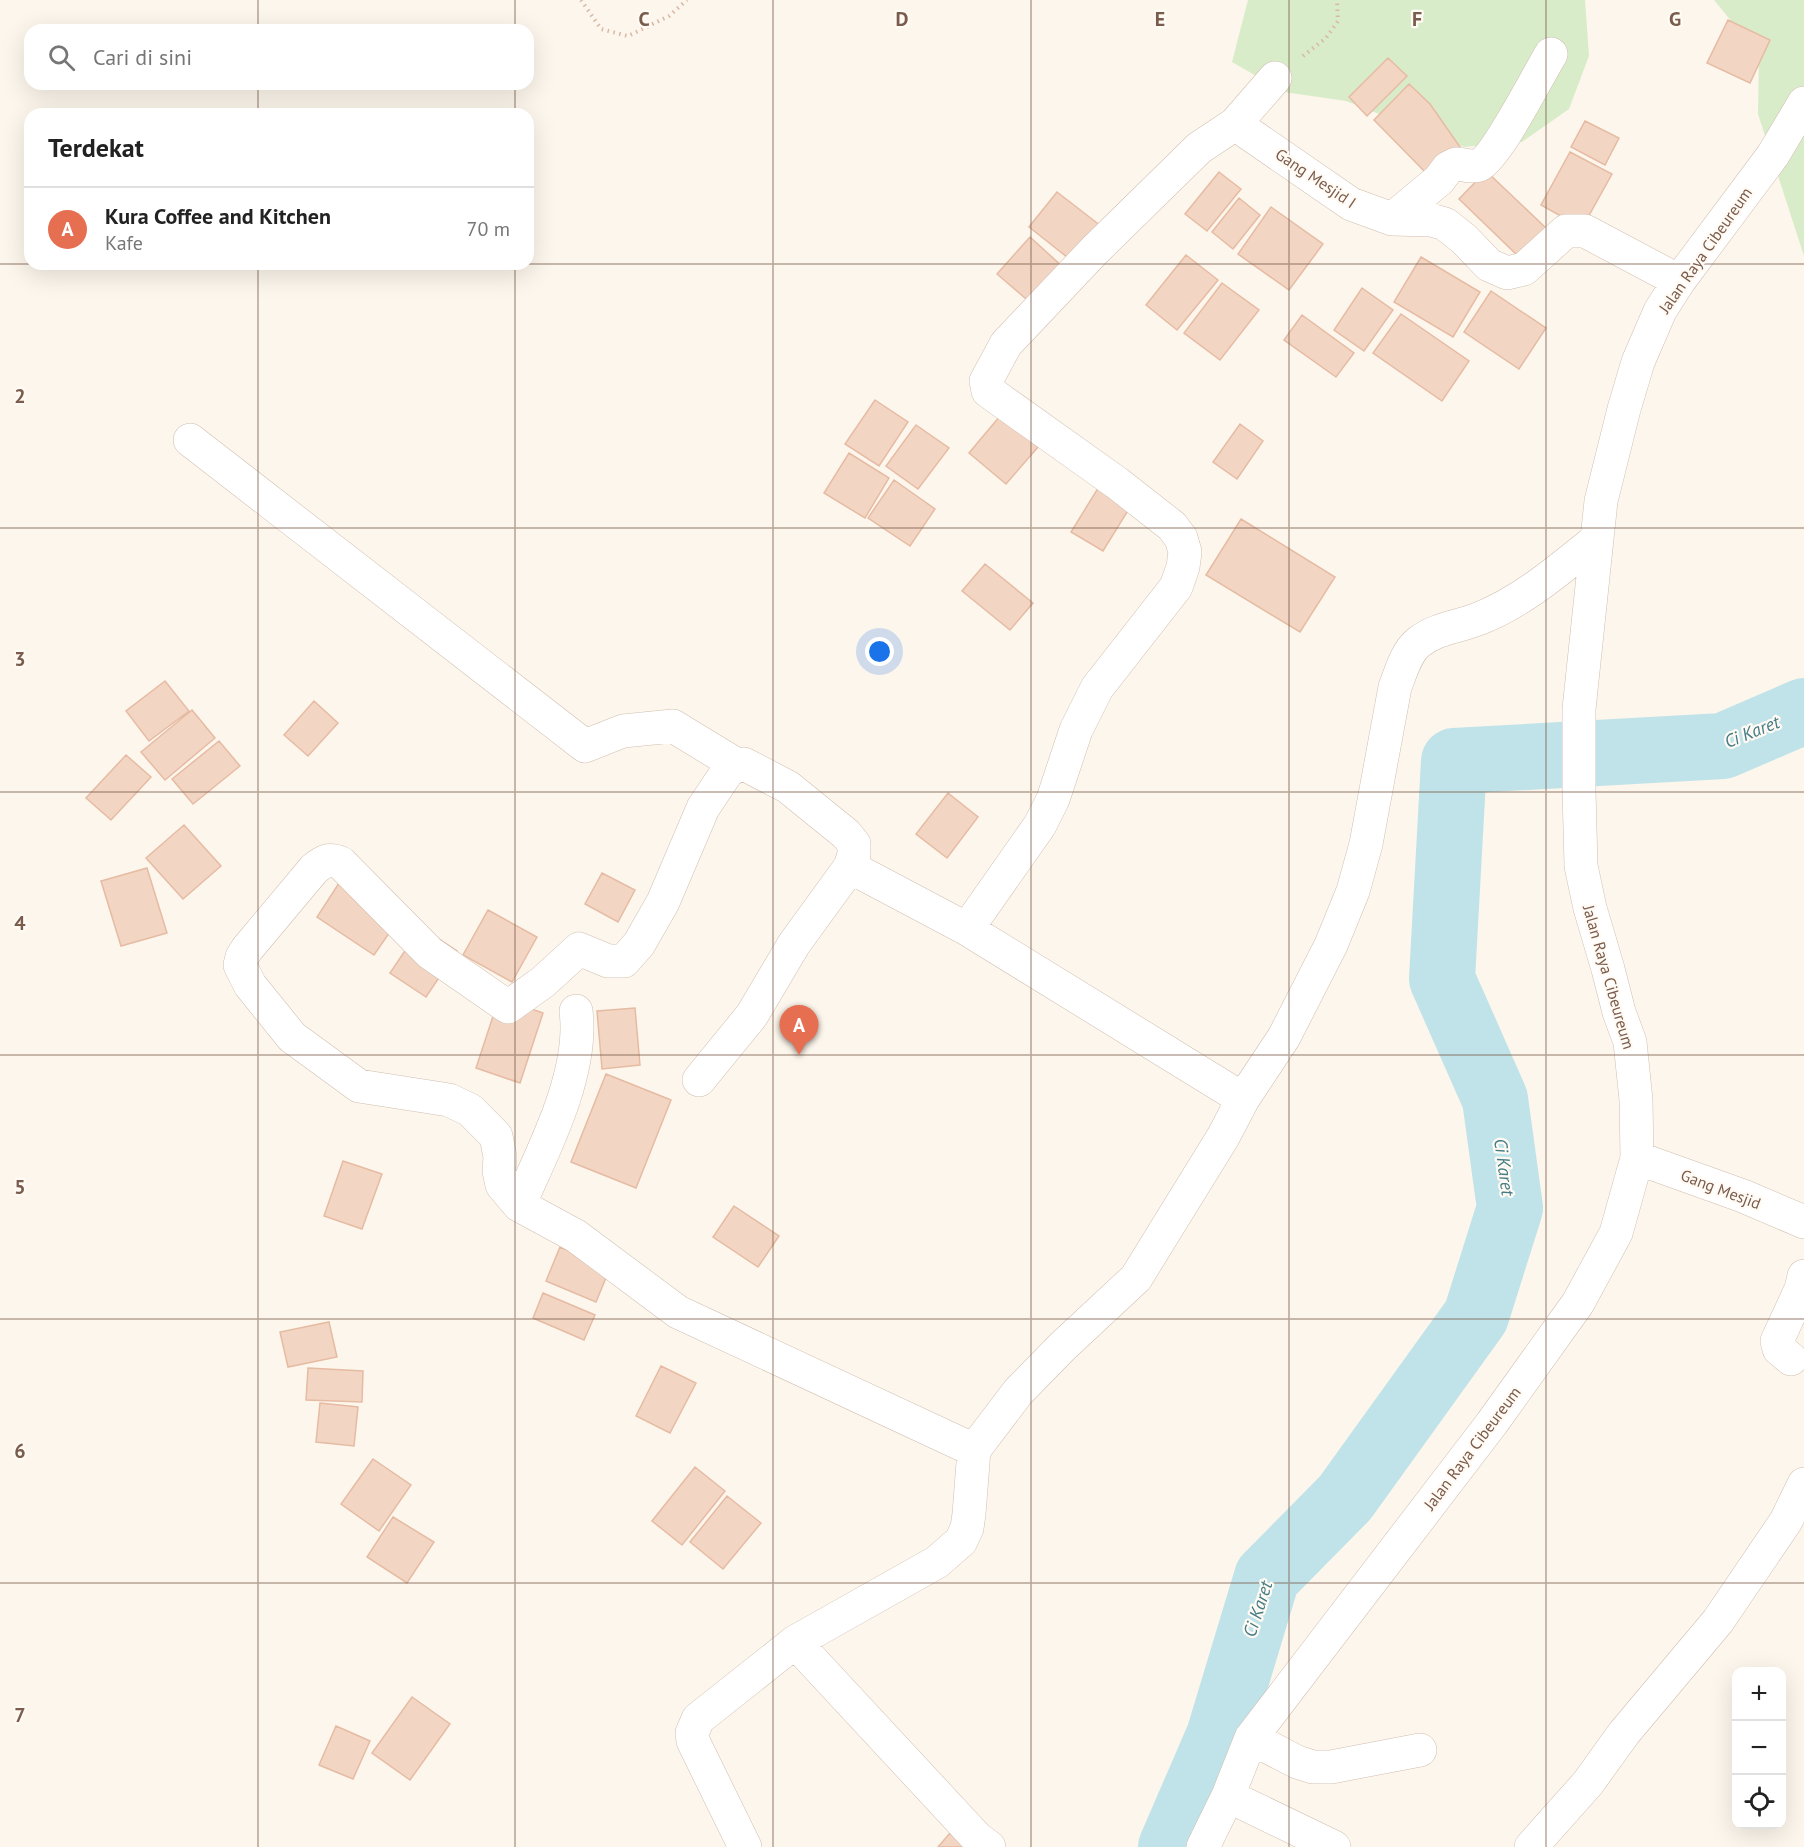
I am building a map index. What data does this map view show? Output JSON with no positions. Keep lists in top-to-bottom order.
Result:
{
  "streets": {
    "street": ["Gang Mesjid I", "Jalan Raya Cibeureum", "Gang Mesjid"]
  },
  "crossings": [
    ["Gang Mesjid I", "Jalan Raya Cibeureum"],
    ["Jalan Raya Cibeureum", "Gang Mesjid"]
  ],
  "water": ["Ci Karet"],
  "page": {
    "search": "Cari di sini",
    "heading": "Terdekat",
    "list": [
      {
        "mark": "A",
        "name": "Kura Coffee and Kitchen",
        "note": "Kafe",
        "value": "70 m"
      }
    ],
    "pins": "A",
    "map_buttons": ["+", "−"]
  },
  "grid": {
    "columns": [
      "C",
      "D",
      "E",
      "F",
      "G"
    ],
    "rows": [
      "2",
      "3",
      "4",
      "5",
      "6",
      "7"
    ]
  }
}
